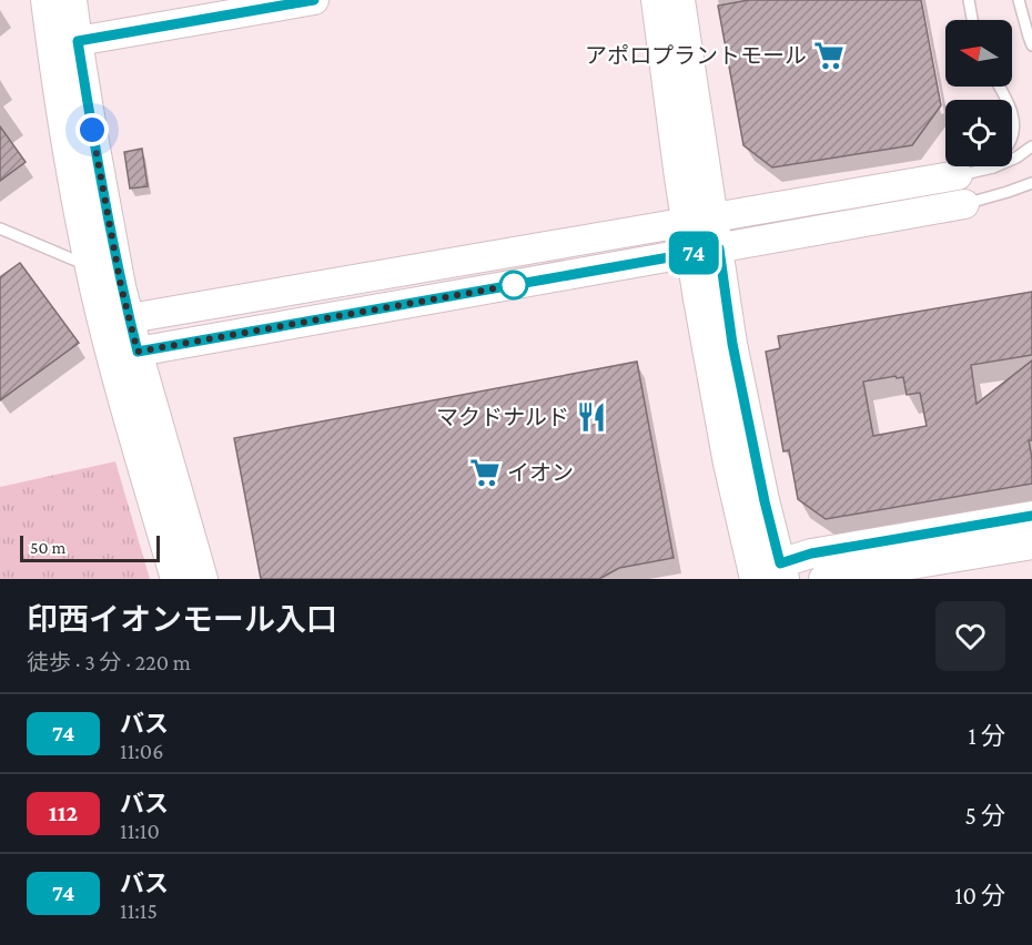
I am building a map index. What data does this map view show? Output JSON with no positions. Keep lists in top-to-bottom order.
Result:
{
  "places": {
    "supermarket": ["アポロプラントモール", "イオン"],
    "restaurant": ["マクドナルド"]
  },
  "lines": ["bus line 74"],
  "scale_bar": "50 m",
  "north": "left",
  "page": {
    "on_map": "74",
    "scale": "50 m",
    "heading": ["印西イオンモール入口", "徒歩 · 3 分 · 220 m"],
    "list": [
      {
        "mark": "74",
        "name": "バス",
        "note": "11:06",
        "value": "1 分"
      },
      {
        "mark": "112",
        "name": "バス",
        "note": "11:10",
        "value": "5 分"
      },
      {
        "mark": "74",
        "name": "バス",
        "note": "11:15",
        "value": "10 分"
      }
    ]
  }
}
